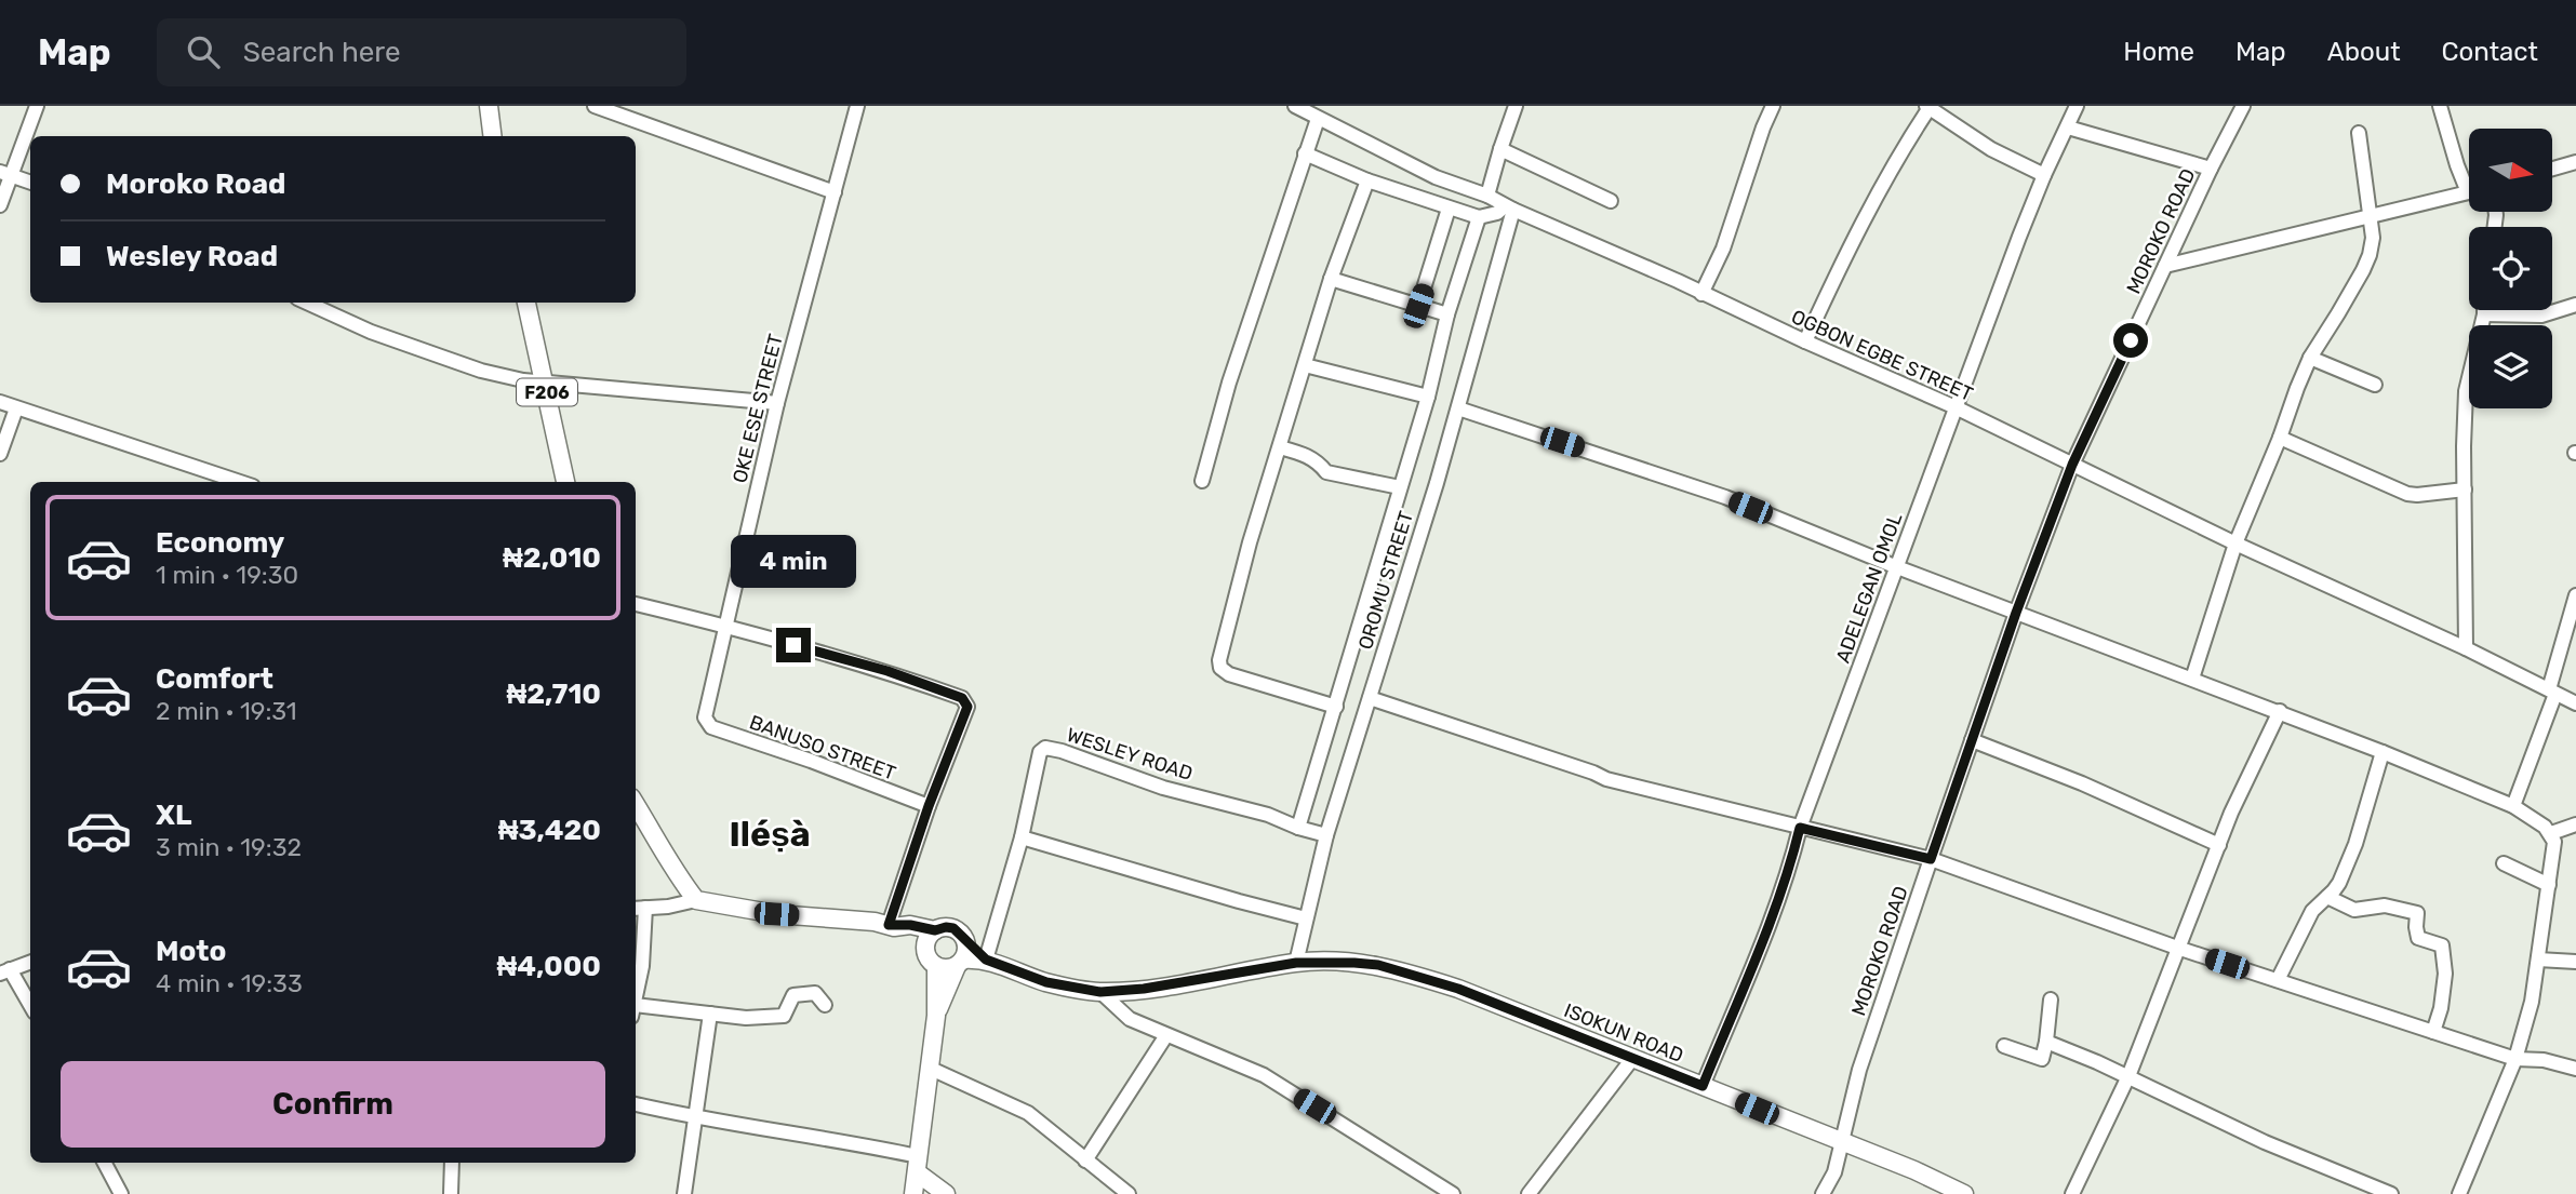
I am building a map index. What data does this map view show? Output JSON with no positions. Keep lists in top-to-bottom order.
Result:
{
  "streets": {
    "main road": ["F206", "ISOKUN ROAD"],
    "street": [
      "MOROKO ROAD",
      "OGBON EGBE STREET",
      "OKE ESE STREET",
      "OROMU STREET",
      "ADELEGAN OMOL",
      "BANUSO STREET",
      "WESLEY ROAD"
    ]
  },
  "crossings": [
    ["MOROKO ROAD", "OGBON EGBE STREET"],
    ["MOROKO ROAD", "ISOKUN ROAD"],
    ["OGBON EGBE STREET", "OROMU STREET"],
    ["OGBON EGBE STREET", "ADELEGAN OMOL"],
    ["OKE ESE STREET", "BANUSO STREET"],
    ["OROMU STREET", "WESLEY ROAD"],
    ["OROMU STREET", "ISOKUN ROAD"],
    ["ADELEGAN OMOL", "ISOKUN ROAD"]
  ],
  "districts": ["Iléṣà"],
  "north": "right",
  "page": {
    "header": "Map",
    "search": "Search here",
    "nav": [
      "Home",
      "Map",
      "About",
      "Contact"
    ],
    "banner": ["Moroko Road", "Wesley Road"],
    "list": [
      {
        "name": "Economy",
        "note": "1 min · 19:30",
        "value": "₦2,010"
      },
      {
        "name": "Comfort",
        "note": "2 min · 19:31",
        "value": "₦2,710"
      },
      {
        "name": "XL",
        "note": "3 min · 19:32",
        "value": "₦3,420"
      },
      {
        "name": "Moto",
        "note": "4 min · 19:33",
        "value": "₦4,000"
      }
    ],
    "bubble": "4 min",
    "buttons": "Confirm"
  }
}
